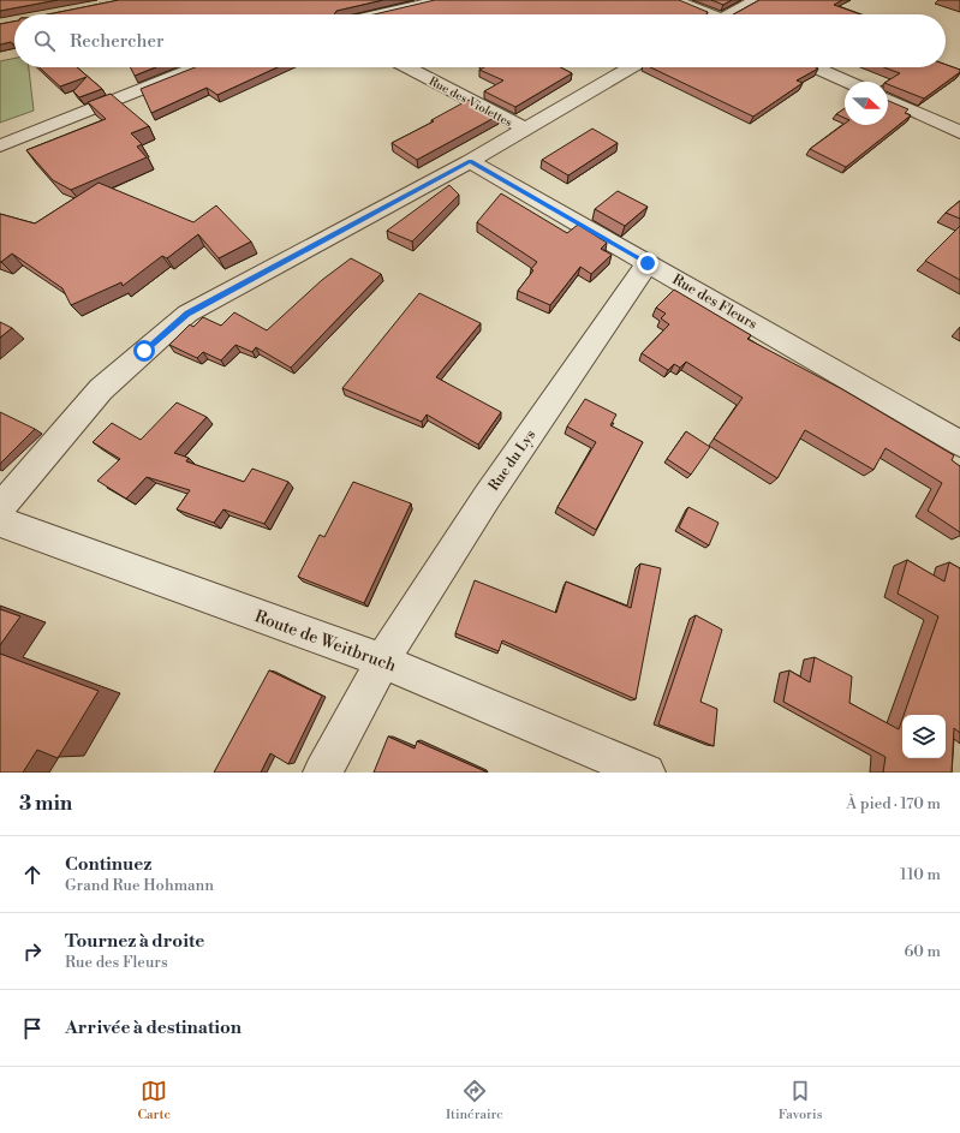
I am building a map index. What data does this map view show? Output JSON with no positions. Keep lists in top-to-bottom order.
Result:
{
  "streets": {
    "street": [
      "Rue des Violettes",
      "Rue des Fleurs",
      "Rue du Lys",
      "Route de Weitbruch"
    ]
  },
  "crossings": [
    ["Rue des Fleurs", "Rue du Lys"],
    ["Rue du Lys", "Route de Weitbruch"]
  ],
  "north": "right",
  "page": {
    "search": "Rechercher",
    "heading": ["3 min", "À pied · 170 m"],
    "list": [
      ["Continuez", "Grand Rue Hohmann", "110 m"],
      ["Tournez à droite", "Rue des Fleurs", "60 m"],
      "Arrivée à destination"
    ],
    "nav": ["Carte", "Itinéraire", "Favoris"]
  }
}
